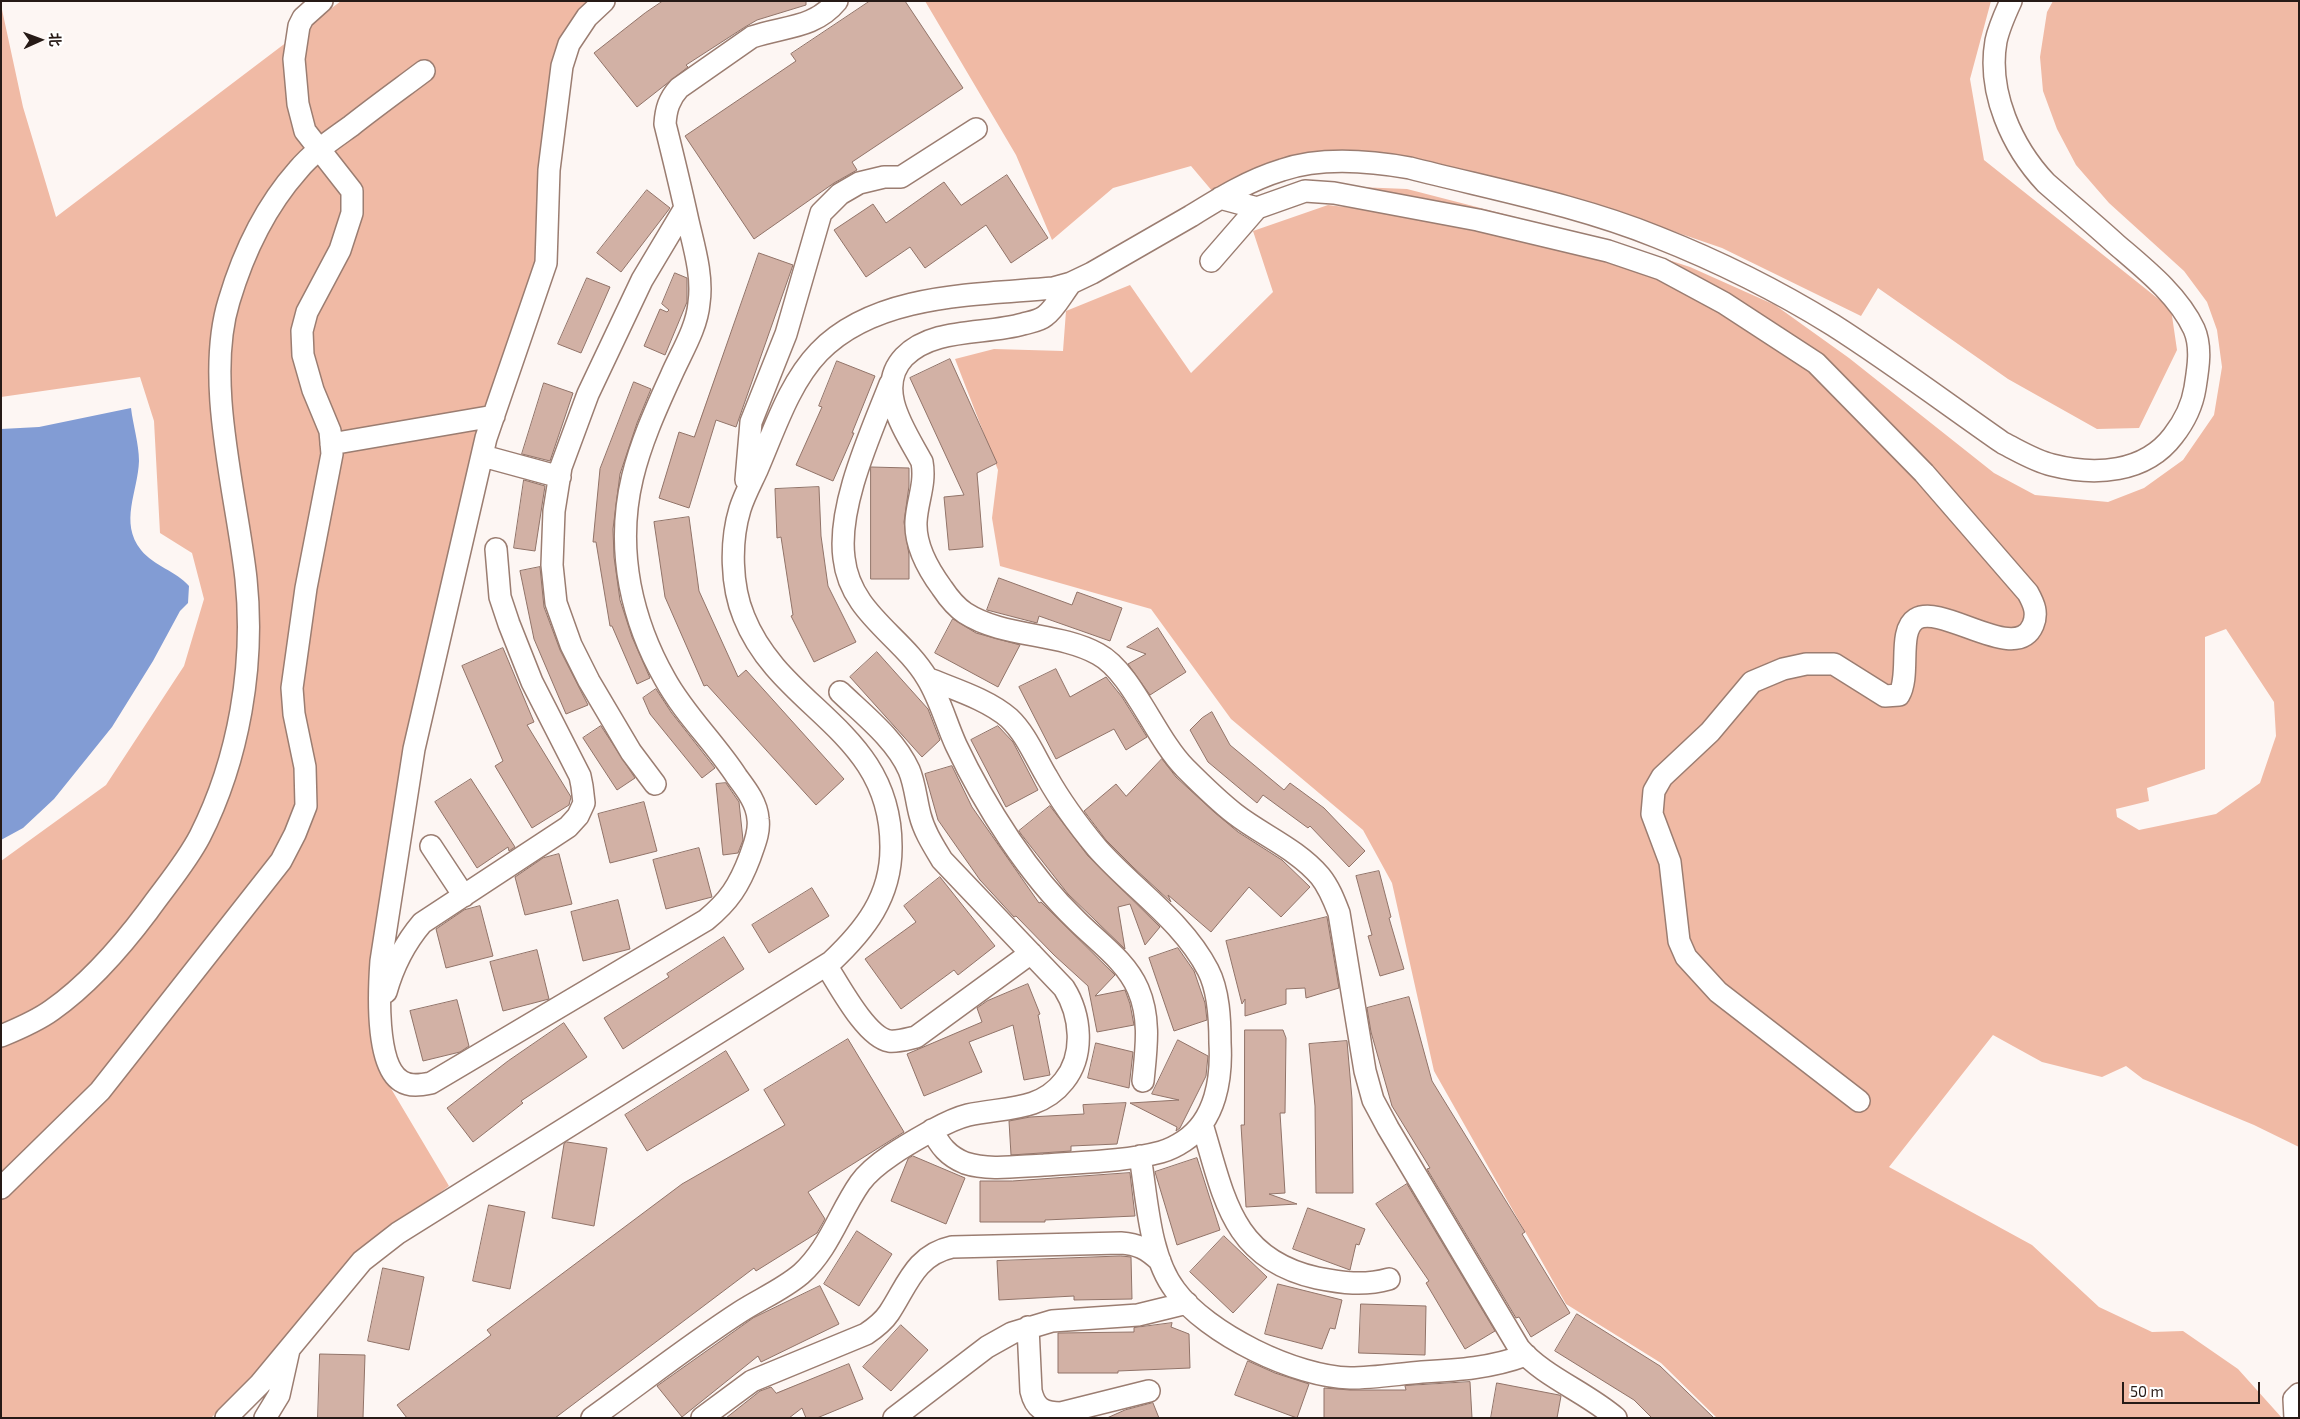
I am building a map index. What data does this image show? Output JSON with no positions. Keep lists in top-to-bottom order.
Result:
{
  "scale_bar": "50 m",
  "north": "right"
}
